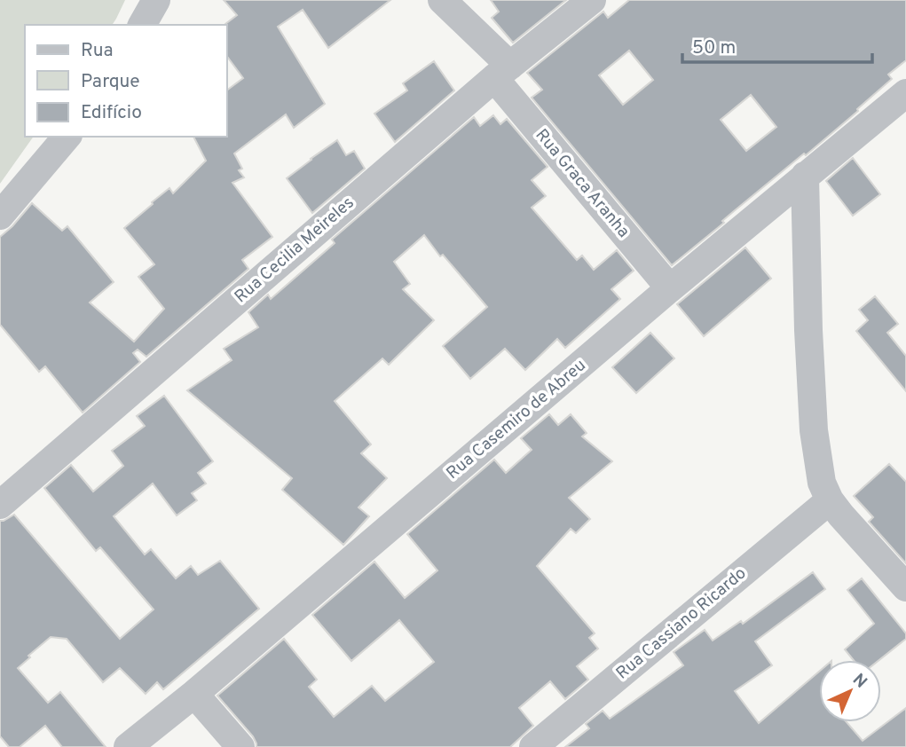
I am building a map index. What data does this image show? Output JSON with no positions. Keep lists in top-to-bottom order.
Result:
{
  "streets": {
    "street": [
      "Rua Graca Aranha",
      "Rua Cecilia Meireles",
      "Rua Casemiro de Abreu",
      "Rua Cassiano Ricardo"
    ]
  },
  "crossings": [
    ["Rua Graca Aranha", "Rua Cecilia Meireles"],
    ["Rua Graca Aranha", "Rua Casemiro de Abreu"]
  ],
  "legend": ["Rua", "Parque", "Edifício"],
  "scale_bar": "50 m",
  "north": "top right"
}
